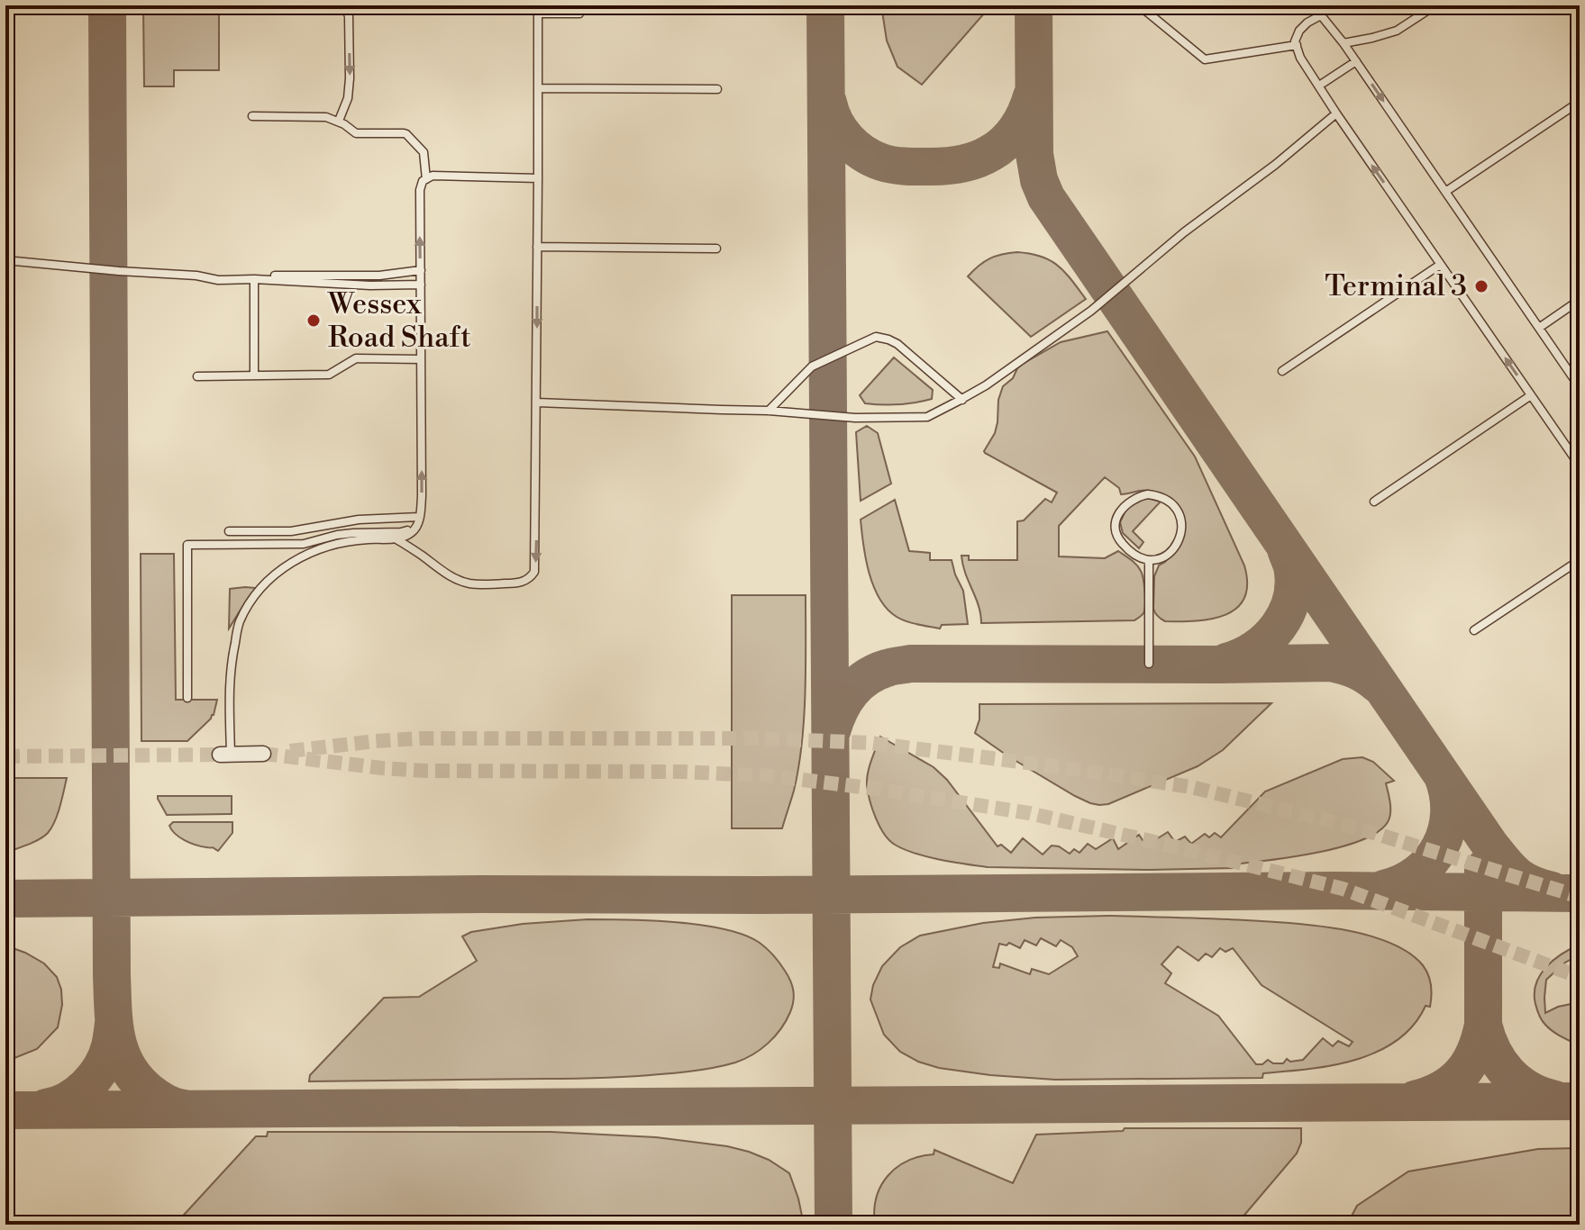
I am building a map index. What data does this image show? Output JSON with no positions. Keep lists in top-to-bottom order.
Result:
{
  "places": ["Terminal 3", "Wessex Road Shaft"]
}
